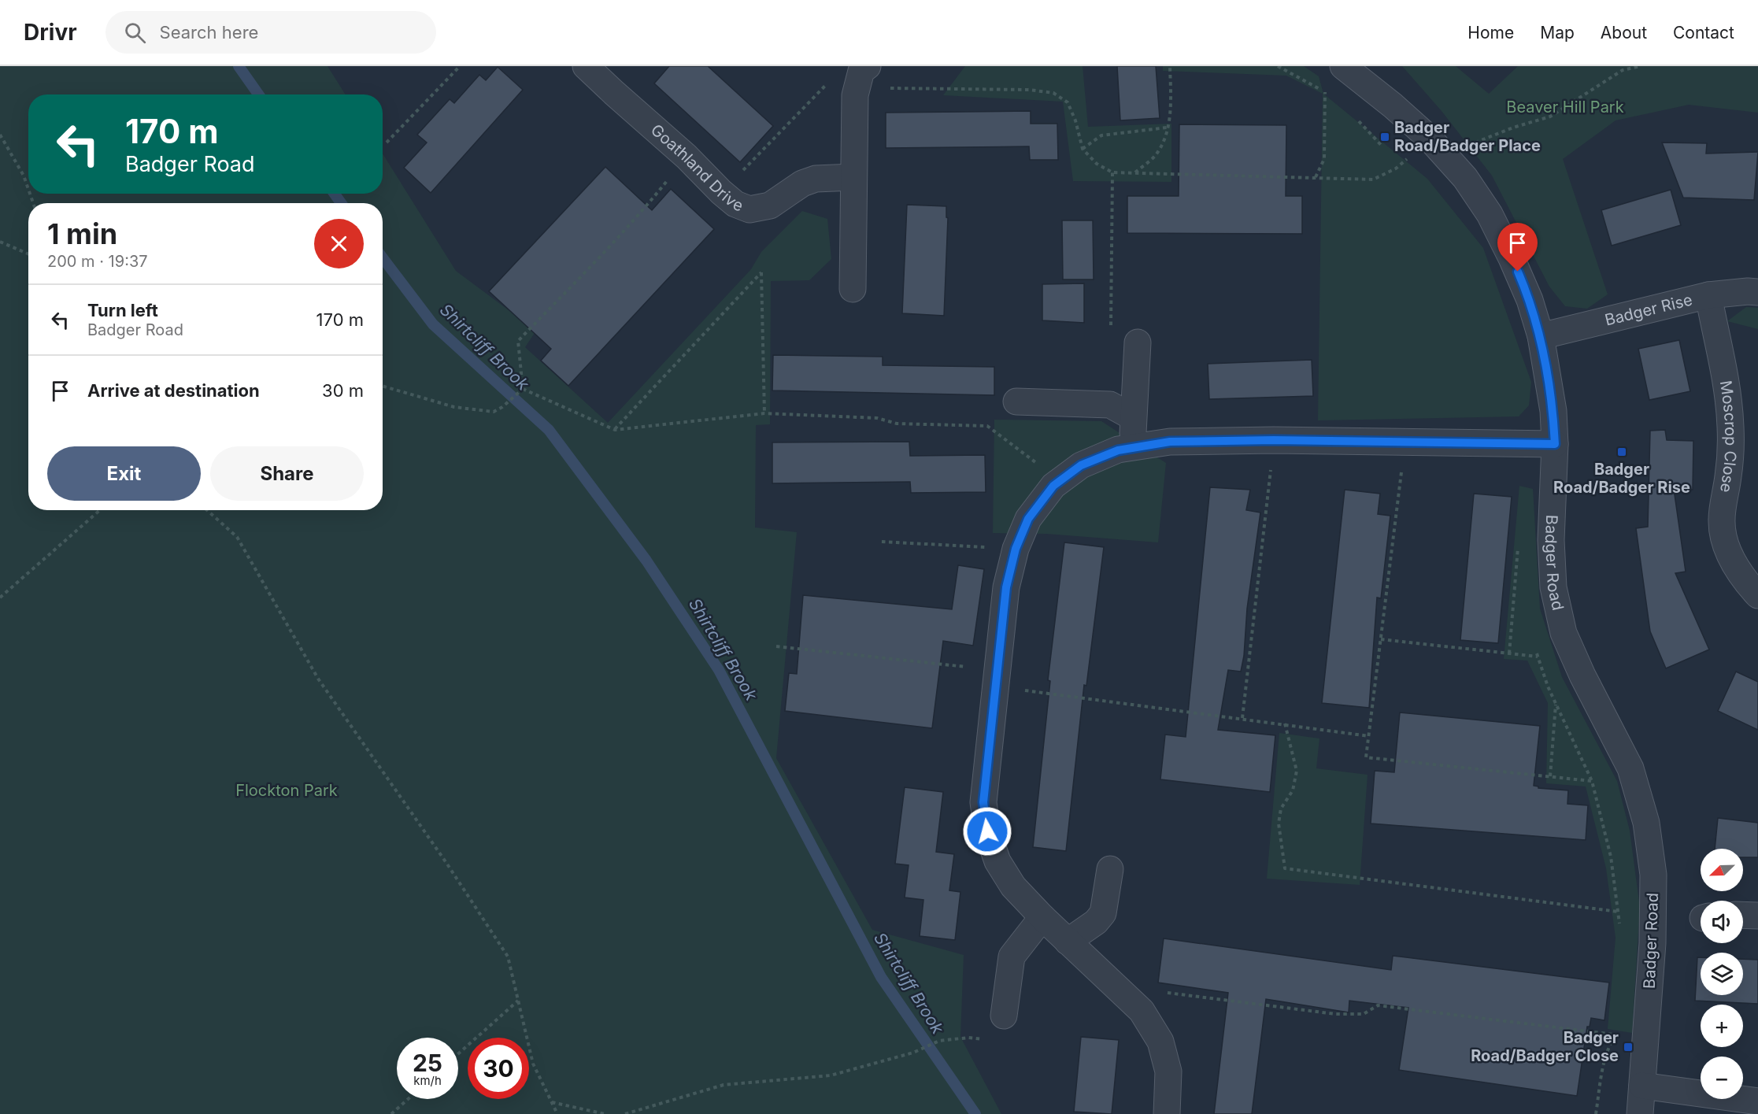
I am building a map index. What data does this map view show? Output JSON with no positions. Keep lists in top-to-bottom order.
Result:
{
  "streets": {
    "street": [
      "Goathland Drive",
      "Badger Rise",
      "Moscrop Close",
      "Badger Road"
    ]
  },
  "crossings": [
    ["Badger Rise", "Moscrop Close"],
    ["Badger Rise", "Badger Road"]
  ],
  "water": ["Shirtcliff Brook"],
  "parks": ["Beaver Hill Park", "Flockton Park"],
  "places": {
    "transit": ["Badger Road/Badger Place", "Badger Road/Badger Rise", "Badger Road/Badger Close"]
  },
  "north": "bottom left",
  "page": {
    "header": "Drivr",
    "search": "Search here",
    "nav": [
      "Home",
      "Map",
      "About",
      "Contact"
    ],
    "turn": ["170 m", "Badger Road"],
    "heading": ["1 min", "200 m · 19:37"],
    "list": [
      {
        "name": "Turn left",
        "note": "Badger Road",
        "value": "170 m"
      },
      {
        "name": "Arrive at destination",
        "value": "30 m"
      }
    ],
    "buttons": ["Exit", "Share"],
    "map_buttons": ["+", "−"],
    "speed": "25 km/h",
    "limit": "30"
  }
}
